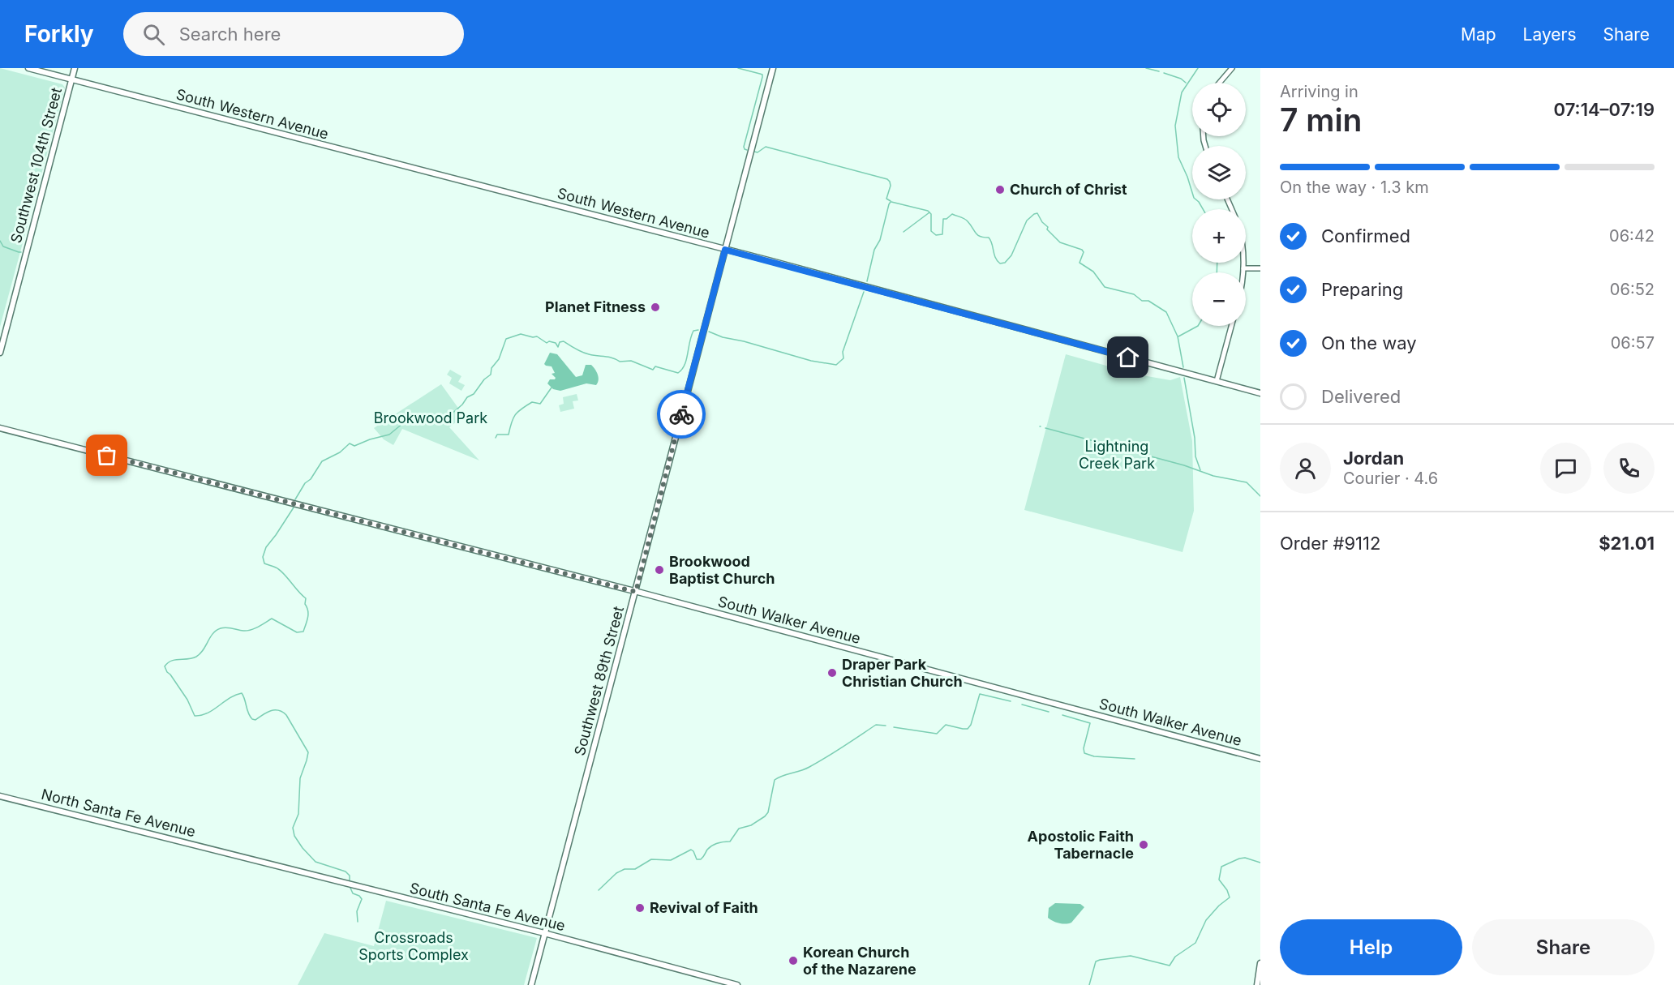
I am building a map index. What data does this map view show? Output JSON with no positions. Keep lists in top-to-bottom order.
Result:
{
  "streets": {
    "main road": [
      "South Western Avenue",
      "Southwest 104th Street",
      "South Walker Avenue",
      "Southwest 89th Street",
      "North Santa Fe Avenue",
      "South Santa Fe Avenue"
    ]
  },
  "crossings": [
    ["South Western Avenue", "Southwest 104th Street"],
    ["South Western Avenue", "Southwest 89th Street"],
    ["South Walker Avenue", "Southwest 89th Street"],
    ["Southwest 89th Street", "South Santa Fe Avenue"],
    ["North Santa Fe Avenue", "South Santa Fe Avenue"]
  ],
  "parks": ["Brookwood Park", "Lightning Creek Park", "Crossroads Sports Complex"],
  "places": [
    "Church of Christ",
    "Planet Fitness",
    "Brookwood Baptist Church",
    "Draper Park Christian Church",
    "Apostolic Faith Tabernacle",
    "Revival of Faith",
    "Korean Church of the Nazarene"
  ],
  "page": {
    "header": "Forkly",
    "search": "Search here",
    "nav": ["Map", "Layers", "Share"],
    "heading": ["7 min", "Arriving in", "07:14–07:19"],
    "panel": [
      "Jordan",
      "Courier · 4.6",
      "Order #9112",
      "$21.01"
    ],
    "map_buttons": ["+", "−"],
    "bar": "On the way · 1.3 km",
    "list": [
      ["Confirmed", "06:42"],
      ["Preparing", "06:52"],
      ["On the way", "06:57"],
      "Delivered"
    ],
    "buttons": ["Help", "Share"]
  }
}
